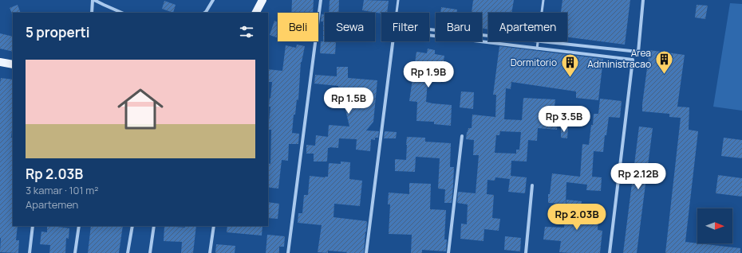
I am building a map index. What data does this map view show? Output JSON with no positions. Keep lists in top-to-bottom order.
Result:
{
  "places": {
    "building": ["Area Administracao", "Dormitorio"]
  },
  "north": "right",
  "page": {
    "chip": [
      "Beli",
      "Sewa",
      "Filter",
      "Baru",
      "Apartemen"
    ],
    "heading": "5 properti",
    "list": [
      {
        "name": "Rp 2.03B",
        "note": "3 kamar · 101 m² · Apartemen"
      }
    ],
    "price": [
      "Rp 1.9B",
      "Rp 1.5B",
      "Rp 3.5B",
      "Rp 2.12B",
      "Rp 2.03B"
    ]
  }
}
